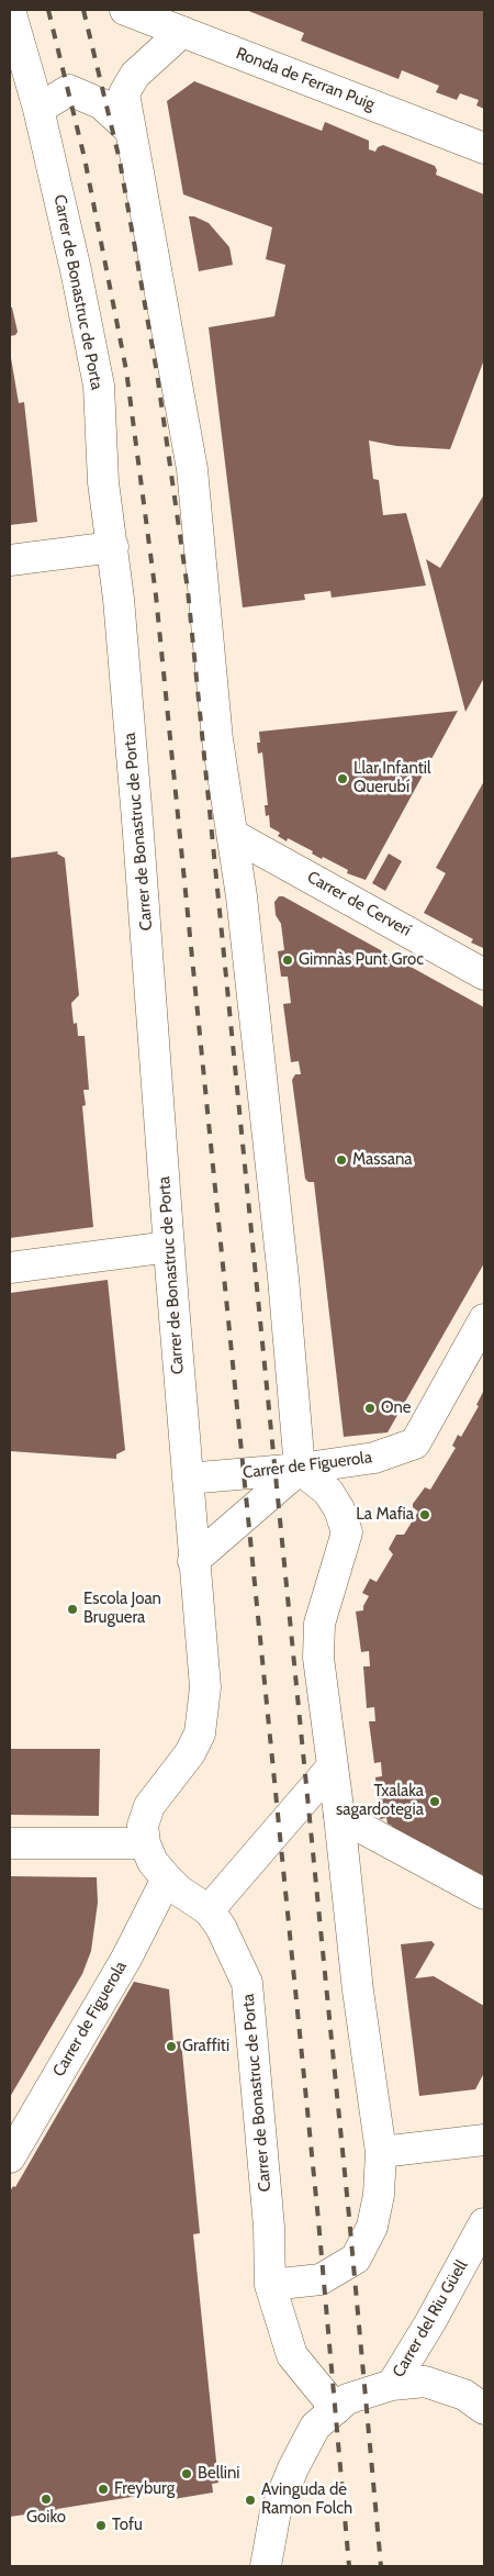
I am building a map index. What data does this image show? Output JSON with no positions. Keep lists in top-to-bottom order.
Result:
{
  "streets": {
    "street": [
      "Ronda de Ferran Puig",
      "Carrer de Bonastruc de Porta",
      "Carrer de Cerverí",
      "Carrer de Figuerola",
      "Carrer del Riu Güell"
    ]
  },
  "crossings": [
    ["Carrer de Bonastruc de Porta", "Carrer de Figuerola"]
  ],
  "places": [
    "Llar Infantil Querubí",
    "Gimnàs Punt Groc",
    "Massana",
    "One",
    "La Mafia",
    "Escola Joan Bruguera",
    "Txalaka sagardotegia",
    "Graffiti",
    "Bellini",
    "Freyburg",
    "Goiko",
    "Avinguda de Ramon Folch",
    "Tofu"
  ]
}
